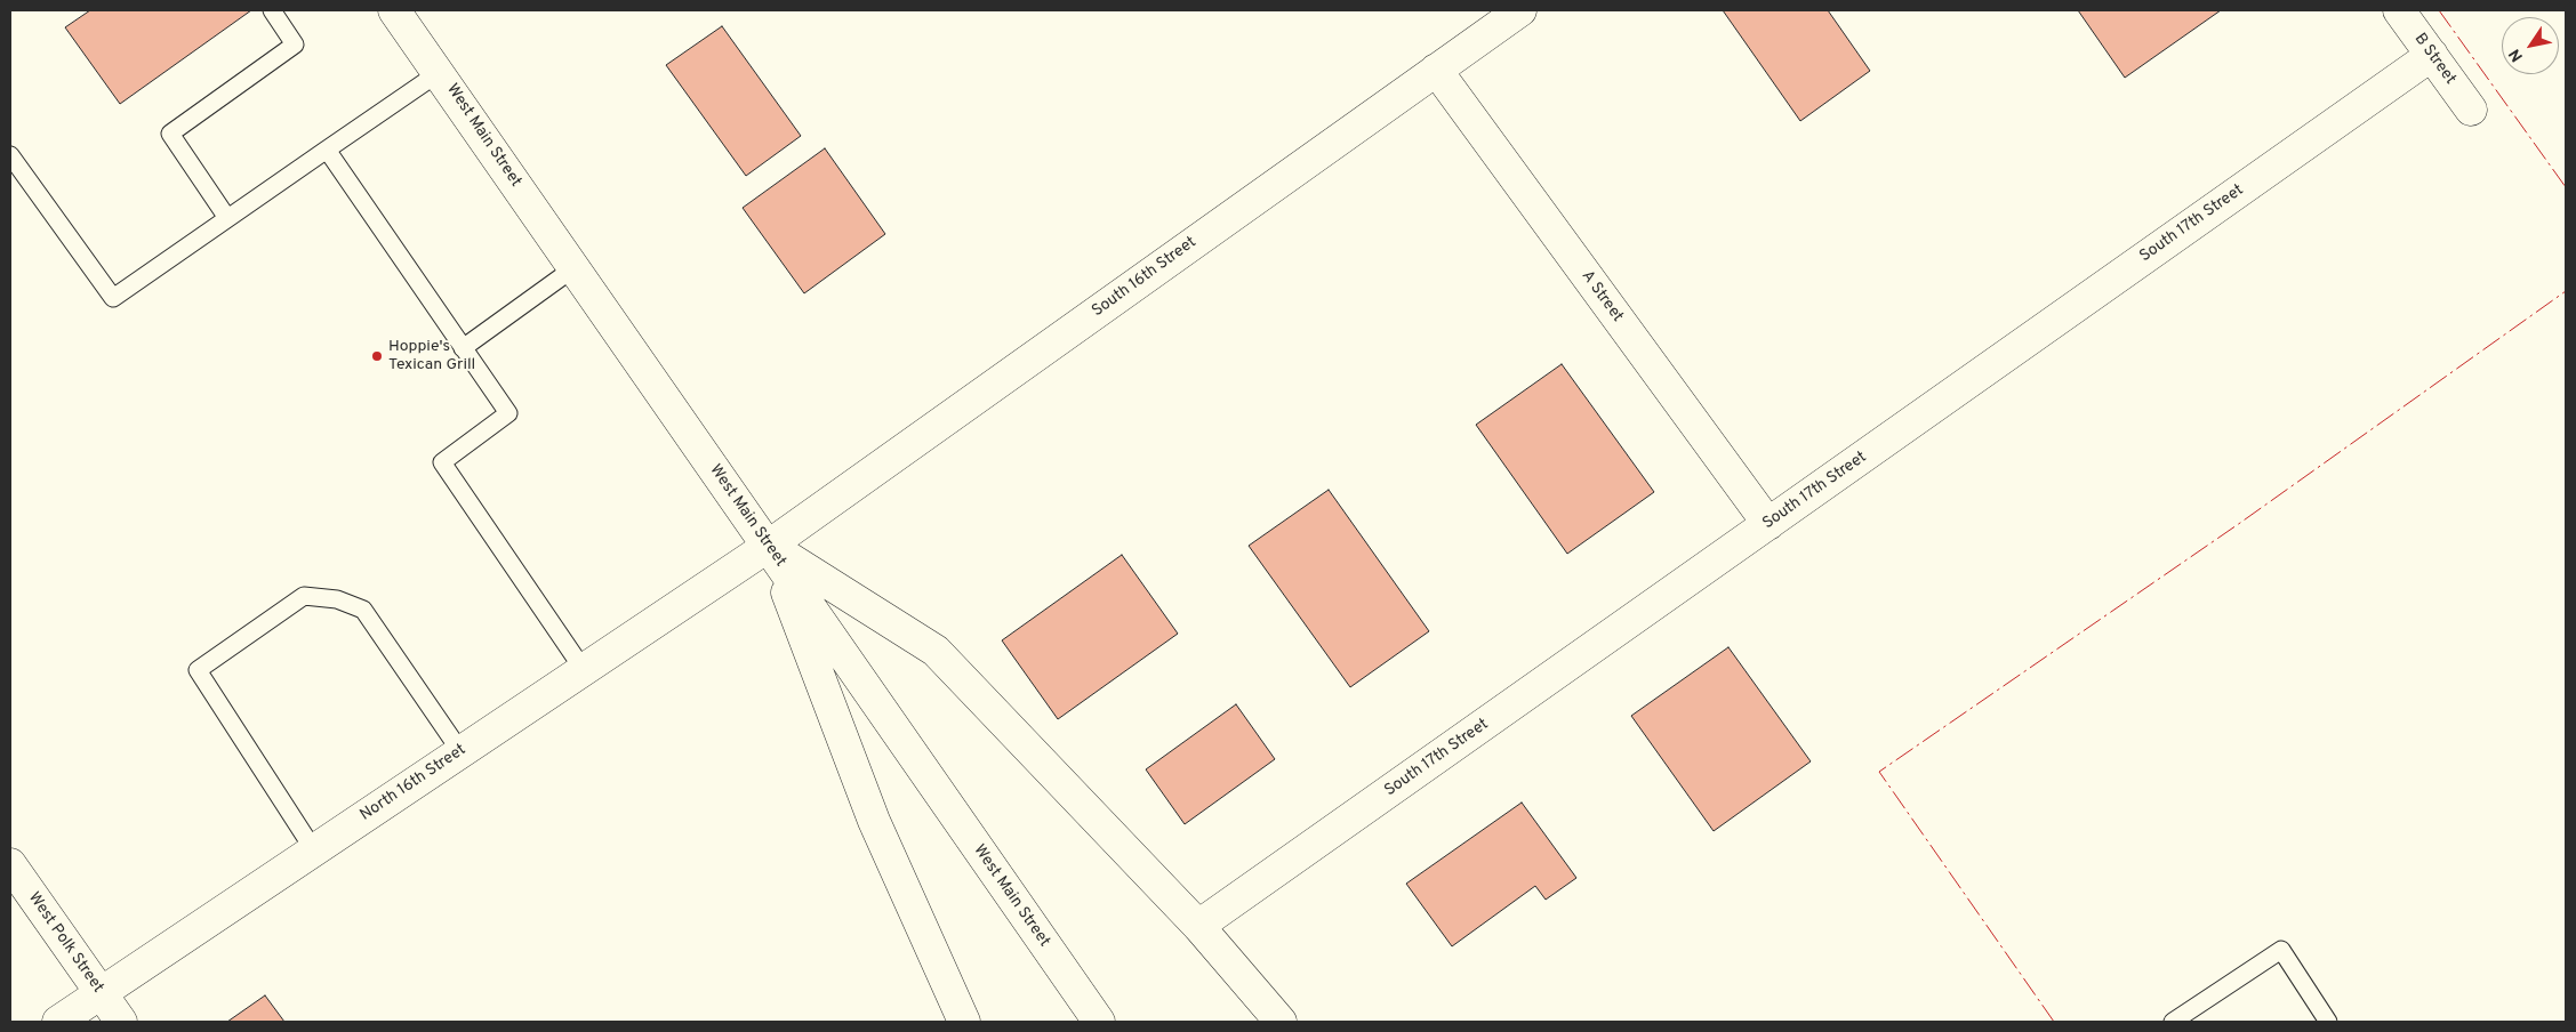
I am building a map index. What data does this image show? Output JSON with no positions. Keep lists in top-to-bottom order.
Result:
{
  "streets": {
    "street": [
      "B Street",
      "West Main Street",
      "South 17th Street",
      "South 16th Street",
      "A Street",
      "North 16th Street",
      "West Polk Street"
    ]
  },
  "crossings": [
    ["B Street", "South 17th Street"],
    ["West Main Street", "South 16th Street"],
    ["West Main Street", "North 16th Street"],
    ["South 17th Street", "A Street"],
    ["South 16th Street", "A Street"],
    ["South 16th Street", "North 16th Street"],
    ["North 16th Street", "West Polk Street"]
  ],
  "places": ["Hoppie's Texican Grill"],
  "north": "bottom left"
}
